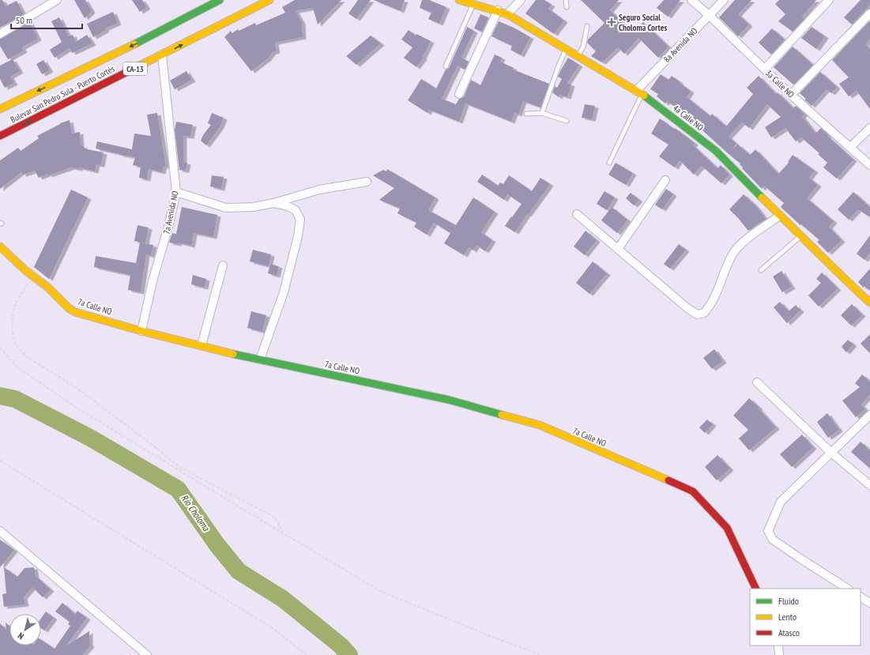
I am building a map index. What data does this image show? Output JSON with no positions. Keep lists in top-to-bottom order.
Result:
{
  "streets": {
    "main road": [
      "CA-13",
      "Bulevar San Pedro Sula - Puerto Cortés",
      "4a Calle NO",
      "7a Calle NO"
    ],
    "street": ["8a Avenida NO", "3a Calle NO", "7a Avenida NO"]
  },
  "crossings": [
    ["8a Avenida NO", "3a Calle NO"],
    ["8a Avenida NO", "4a Calle NO"],
    ["Bulevar San Pedro Sula - Puerto Cortés", "7a Avenida NO"],
    ["7a Avenida NO", "7a Calle NO"]
  ],
  "water": ["Río Choloma"],
  "places": {
    "health": ["Seguro Social Choloma Cortes"]
  },
  "legend": ["Fluido", "Lento", "Atasco"],
  "scale_bar": "50 m",
  "north": "bottom left"
}
